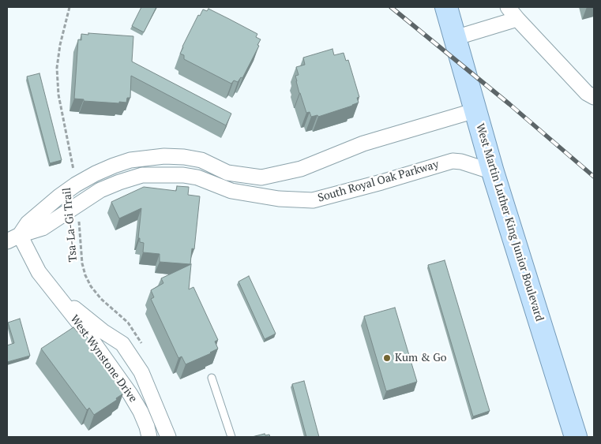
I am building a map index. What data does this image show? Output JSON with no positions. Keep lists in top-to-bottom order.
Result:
{
  "streets": {
    "main road": ["West Martin Luther King Junior Boulevard"],
    "street": ["South Royal Oak Parkway", "West Wynstone Drive"],
    "path": ["Tsa-La-Gi Trail"]
  },
  "crossings": [
    ["South Royal Oak Parkway", "West Martin Luther King Junior Boulevard"],
    ["South Royal Oak Parkway", "Tsa-La-Gi Trail"],
    ["South Royal Oak Parkway", "West Wynstone Drive"]
  ],
  "places": ["Kum & Go"]
}
